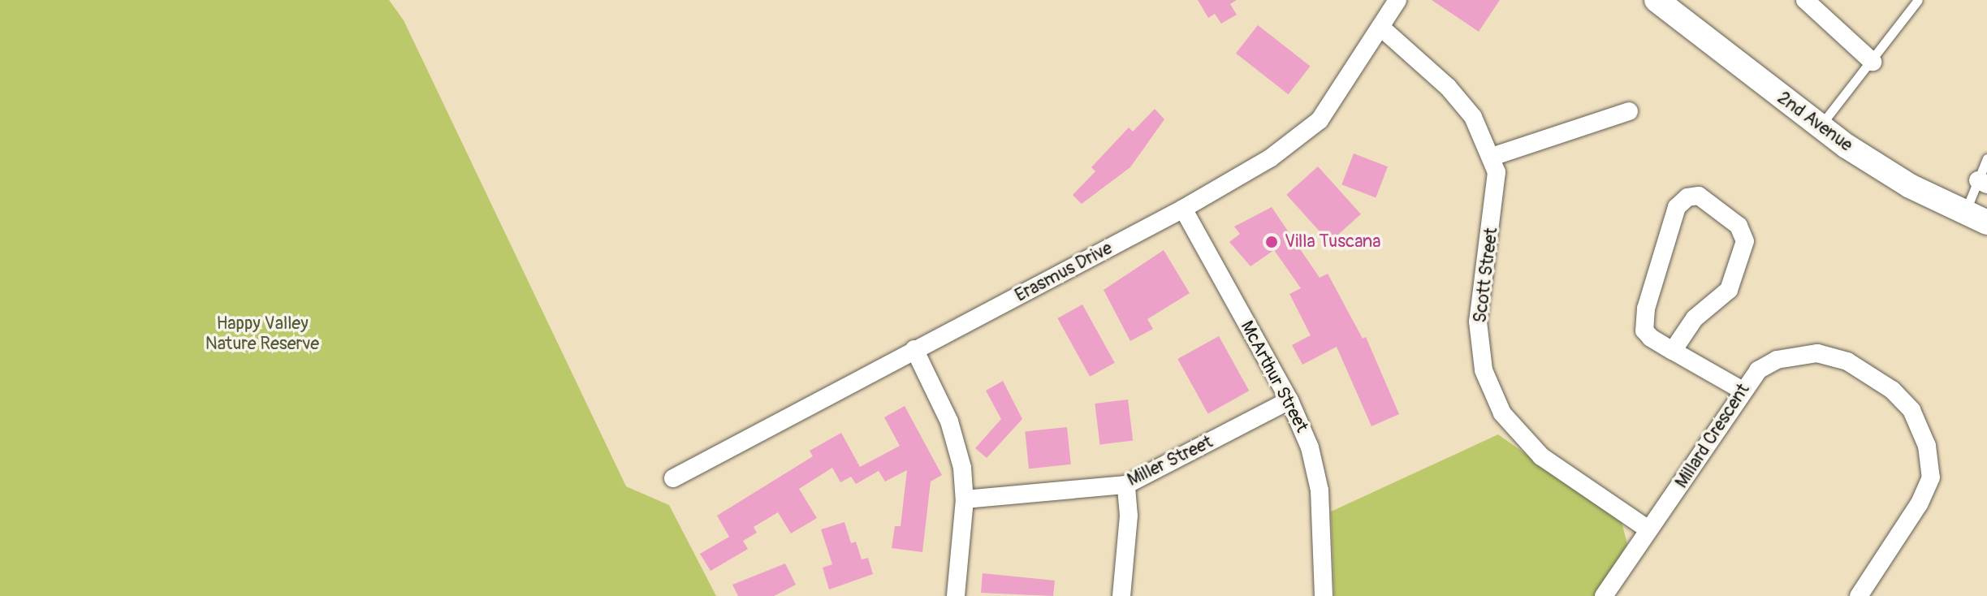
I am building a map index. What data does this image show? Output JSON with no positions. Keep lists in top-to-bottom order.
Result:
{
  "streets": {
    "street": [
      "2nd Avenue",
      "Erasmus Drive",
      "Scott Street",
      "McArthur Street",
      "Millard Crescent",
      "Miller Street"
    ]
  },
  "crossings": [
    ["Erasmus Drive", "Scott Street"],
    ["Erasmus Drive", "McArthur Street"],
    ["Scott Street", "Millard Crescent"],
    ["McArthur Street", "Miller Street"]
  ],
  "parks": ["Happy Valley Nature Reserve"],
  "places": ["Villa Tuscana"]
}
